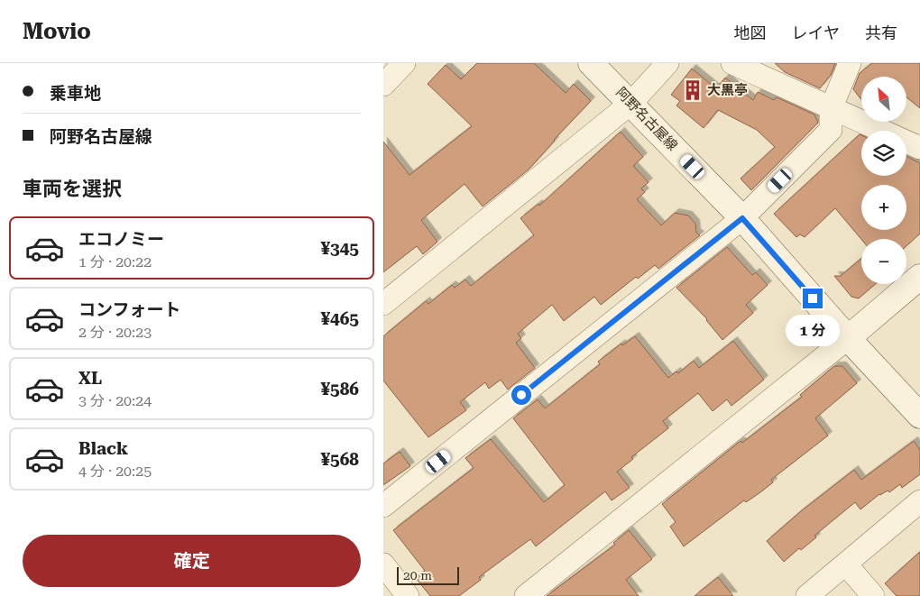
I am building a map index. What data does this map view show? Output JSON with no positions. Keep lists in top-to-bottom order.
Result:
{
  "streets": {
    "main road": ["阿野名古屋線"]
  },
  "places": {
    "building": ["大黒亭"]
  },
  "scale_bar": "20 m",
  "north": "top left",
  "page": {
    "header": "Movio",
    "nav": ["地図", "レイヤ", "共有"],
    "banner": ["乗車地", "阿野名古屋線"],
    "map_buttons": ["+", "−"],
    "heading": "車両を選択",
    "list": [
      {
        "name": "エコノミー",
        "note": "1 分 · 20:22",
        "value": "¥345"
      },
      {
        "name": "コンフォート",
        "note": "2 分 · 20:23",
        "value": "¥465"
      },
      {
        "name": "XL",
        "note": "3 分 · 20:24",
        "value": "¥586"
      },
      {
        "name": "Black",
        "note": "4 分 · 20:25",
        "value": "¥568"
      }
    ],
    "bubble": "1 分",
    "buttons": "確定",
    "scale": "20 m"
  }
}
